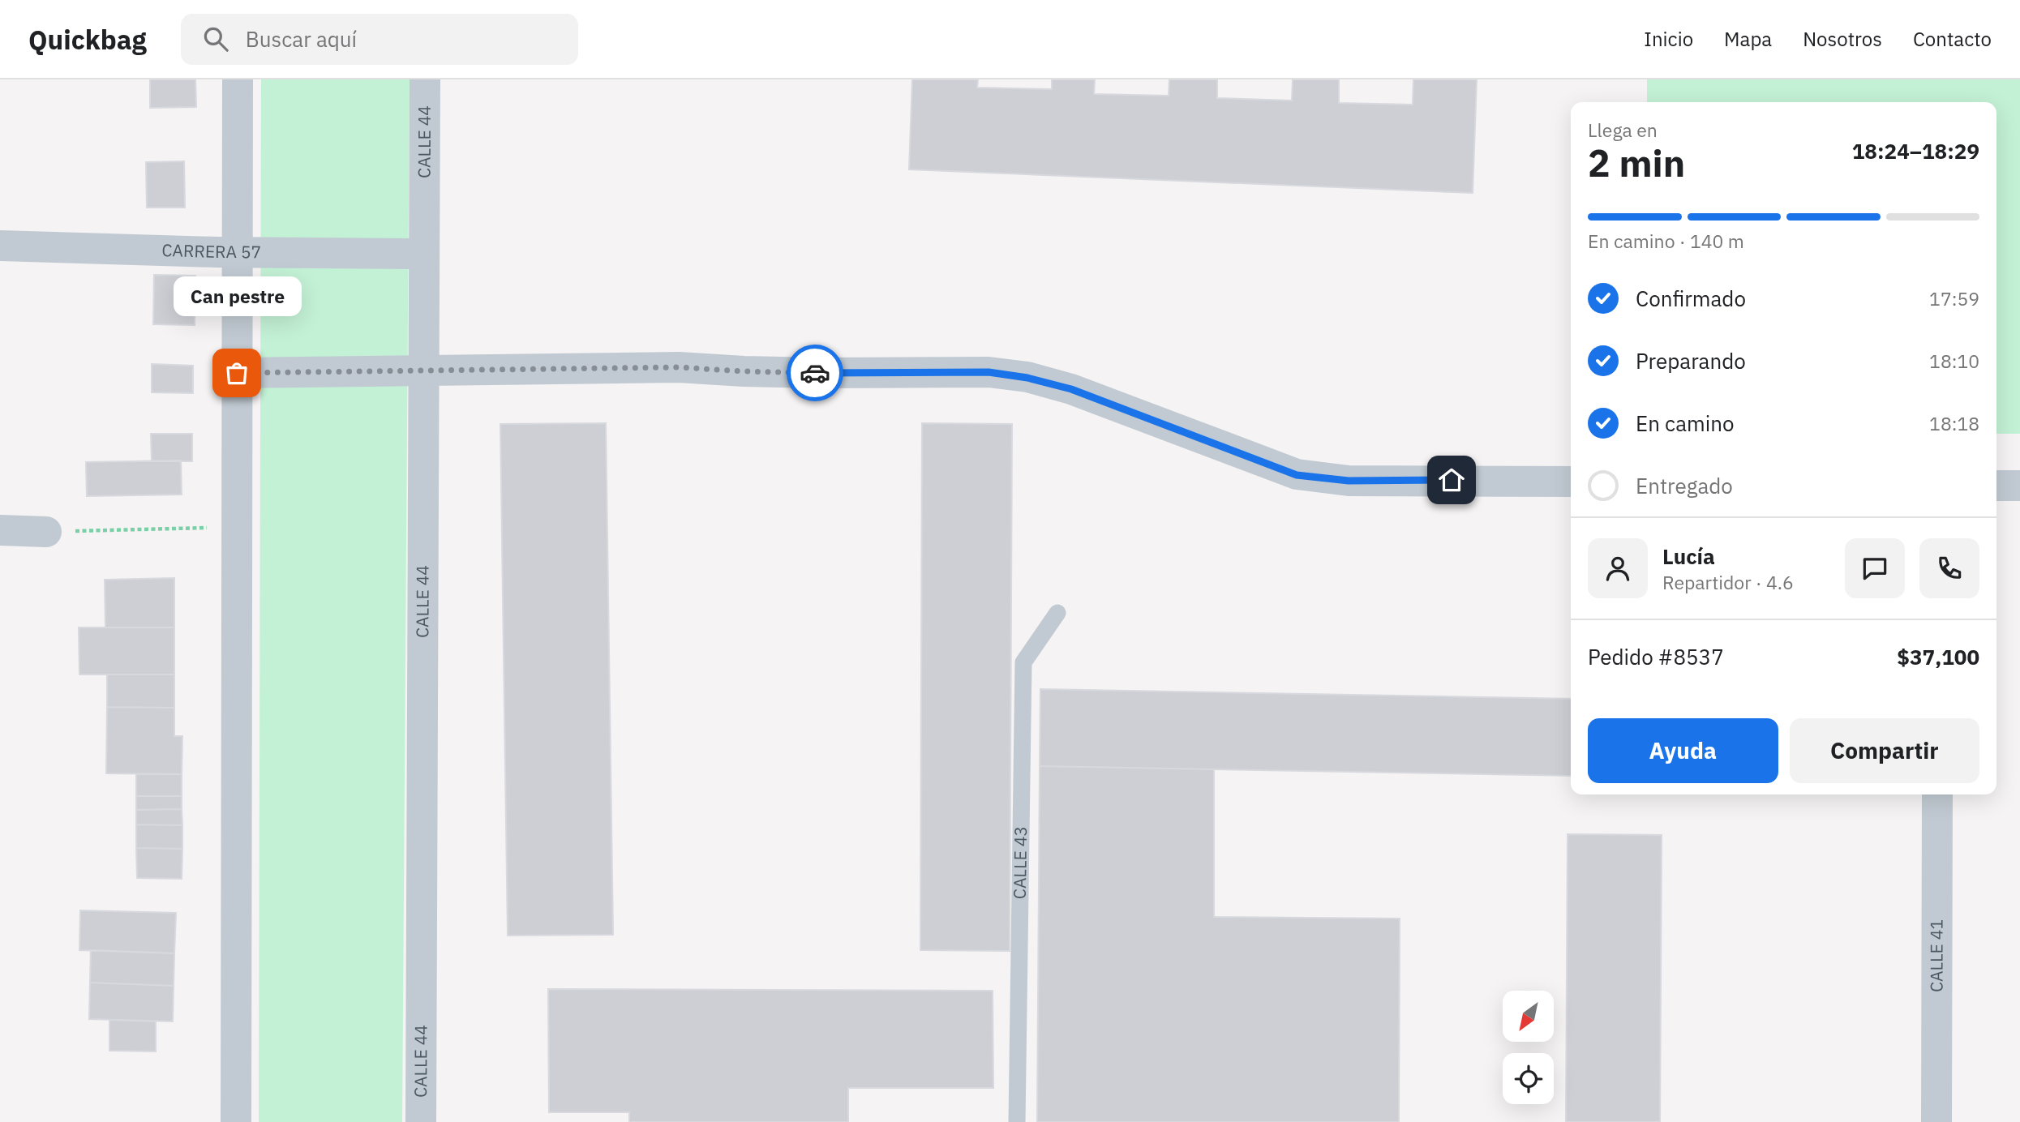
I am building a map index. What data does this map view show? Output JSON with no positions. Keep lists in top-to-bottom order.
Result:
{
  "streets": {
    "street": ["CALLE 44", "CARRERA 57", "CALLE 41"],
    "lane": ["CALLE 43"]
  },
  "crossings": [
    ["CALLE 44", "CARRERA 57"]
  ],
  "places": ["Can pestre"],
  "north": "bottom left",
  "page": {
    "header": "Quickbag",
    "search": "Buscar aquí",
    "nav": [
      "Inicio",
      "Mapa",
      "Nosotros",
      "Contacto"
    ],
    "heading": ["2 min", "Llega en", "18:24–18:29"],
    "panel": [
      "Lucía",
      "Repartidor · 4.6",
      "Pedido #8537",
      "$37,100"
    ],
    "bar": "En camino · 140 m",
    "list": [
      ["Confirmado", "17:59"],
      ["Preparando", "18:10"],
      ["En camino", "18:18"],
      "Entregado"
    ],
    "bubble": "Can pestre",
    "buttons": ["Ayuda", "Compartir"]
  }
}
